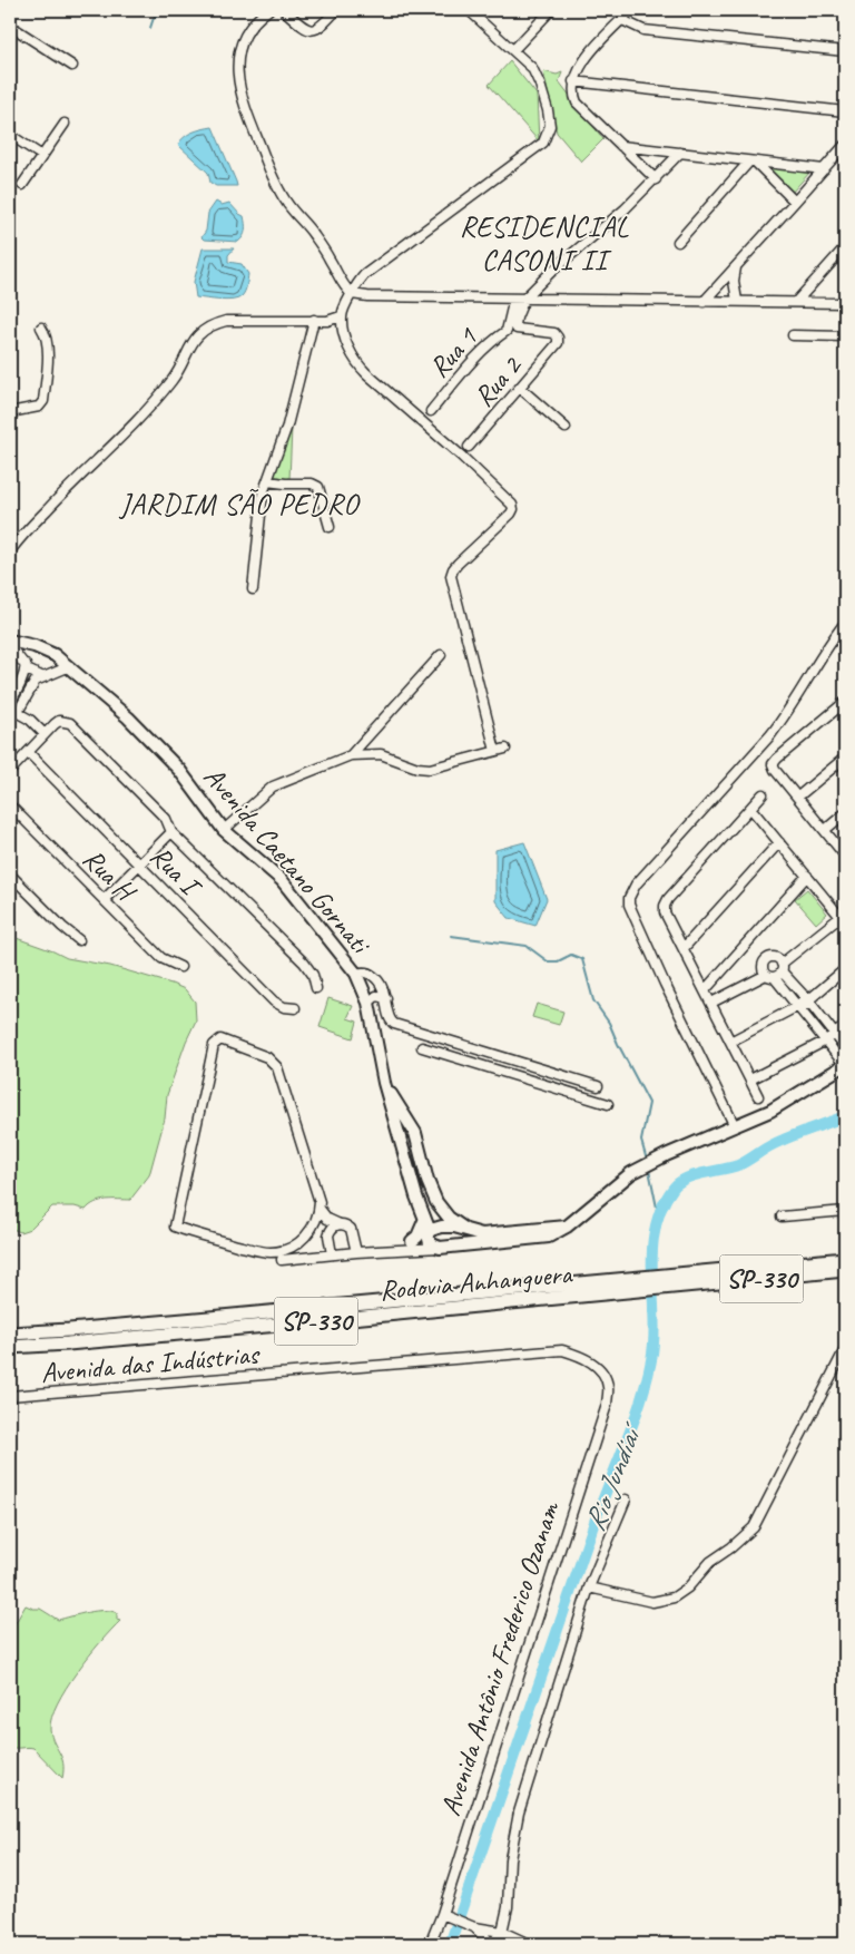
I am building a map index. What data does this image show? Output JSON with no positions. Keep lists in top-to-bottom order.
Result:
{
  "streets": {
    "highway": ["SP-330", "Rodovia Anhanguera"],
    "main road": ["Avenida Caetano Gornati"],
    "street": [
      "Rua 1",
      "Rua 2",
      "Rua I",
      "Rua H",
      "Avenida das Indústrias",
      "Avenida Antônio Frederico Ozanam"
    ]
  },
  "crossings": [
    ["Rua 1", "Rua 2"],
    ["Avenida das Indústrias", "Avenida Antônio Frederico Ozanam"]
  ],
  "districts": ["RESIDENCIAL CASONI II", "JARDIM SÃO PEDRO"],
  "water": ["Rio Jundiaí"]
}
